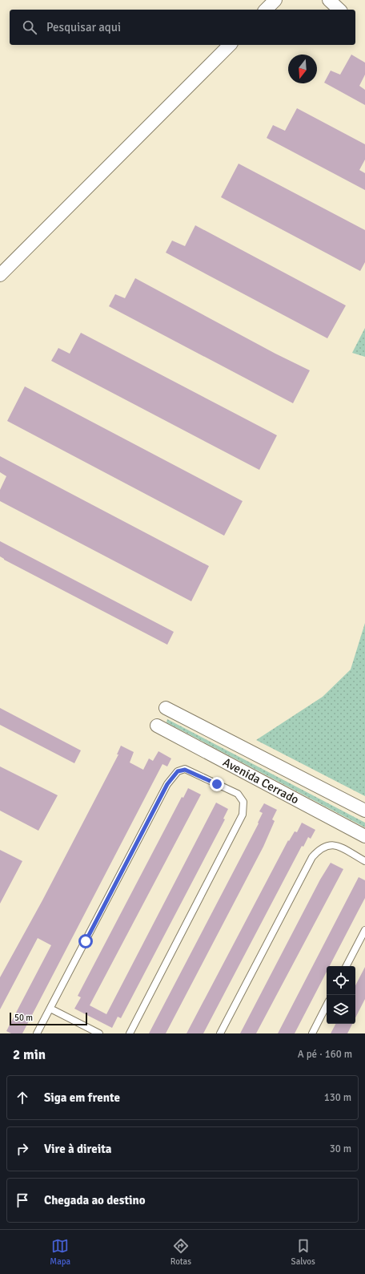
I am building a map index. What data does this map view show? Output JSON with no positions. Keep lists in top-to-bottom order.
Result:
{
  "streets": {
    "street": ["Avenida Cerrado"]
  },
  "scale_bar": "50 m",
  "north": "bottom",
  "page": {
    "search": "Pesquisar aqui",
    "scale": "50 m",
    "heading": ["2 min", "A pé · 160 m"],
    "list": [
      ["Siga em frente", "130 m"],
      ["Vire à direita", "30 m"],
      "Chegada ao destino"
    ],
    "nav": ["Mapa", "Rotas", "Salvos"]
  }
}
